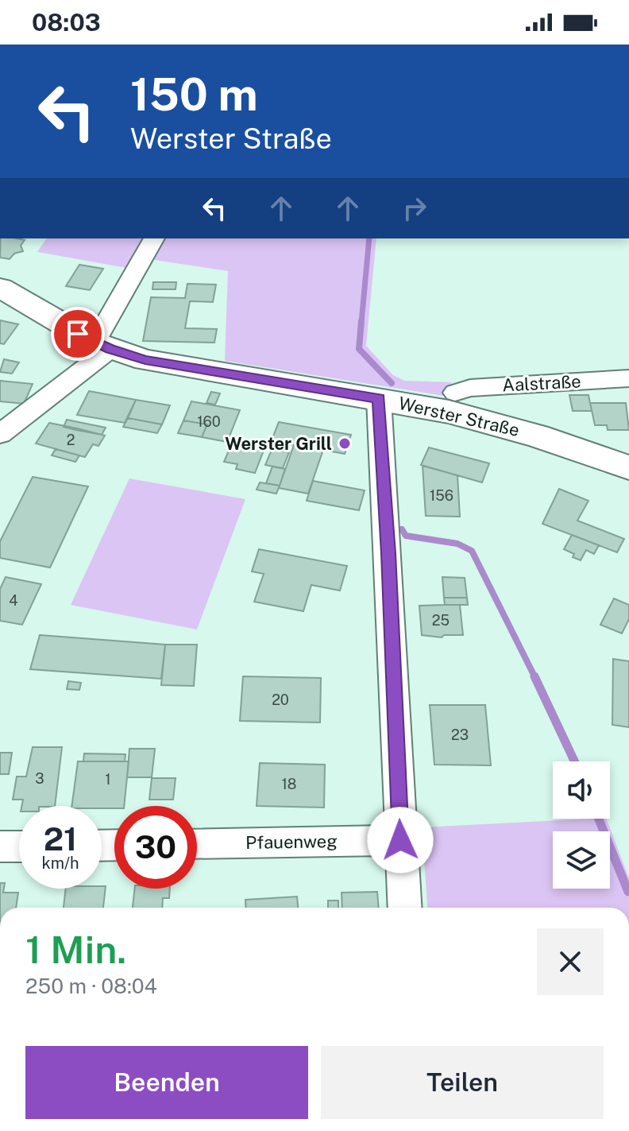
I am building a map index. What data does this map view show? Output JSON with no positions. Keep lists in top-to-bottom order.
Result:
{
  "streets": {
    "main road": ["Werster Straße"],
    "street": ["Aalstraße", "Pfauenweg"]
  },
  "places": ["Werster Grill"],
  "house_numbers": [
    "160",
    "2",
    "156",
    "4",
    "25",
    "20",
    "23",
    "3",
    "1",
    "18"
  ],
  "page": {
    "status": "08:03",
    "turn": ["150 m", "Werster Straße"],
    "speed": "21 km/h",
    "limit": "30",
    "heading": ["1 Min.", "250 m · 08:04"],
    "buttons": ["Beenden", "Teilen"]
  }
}
